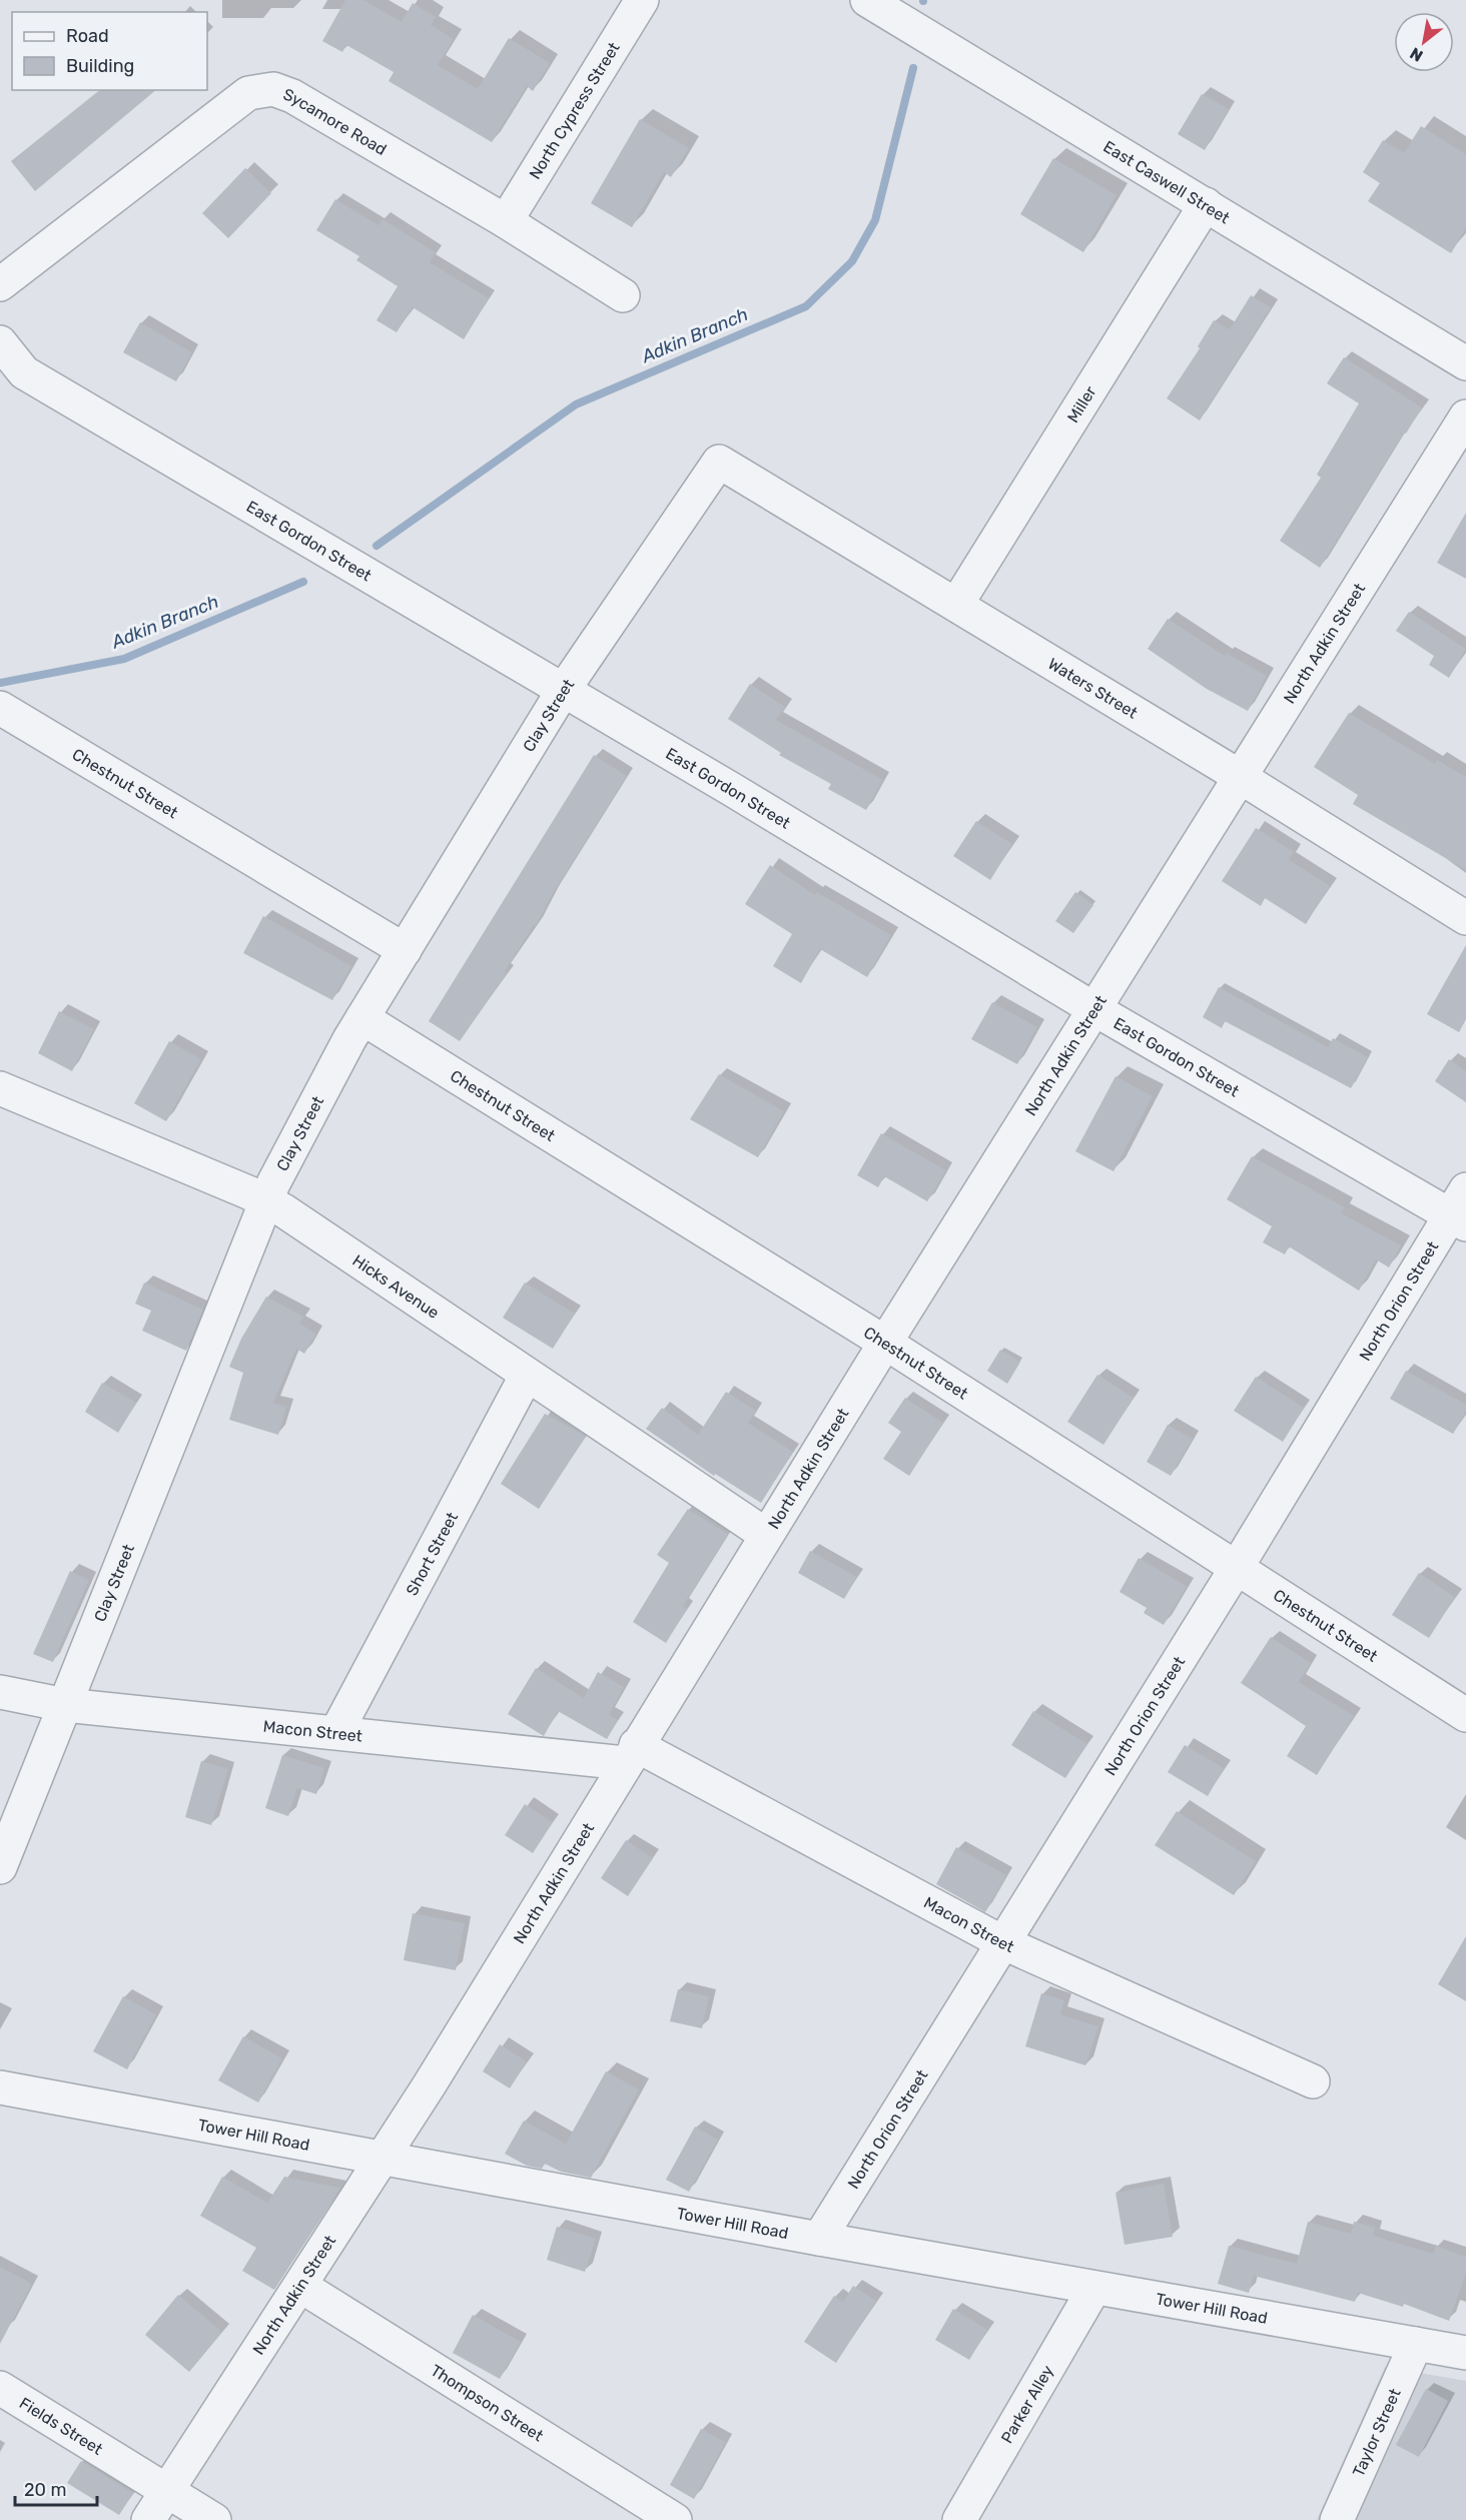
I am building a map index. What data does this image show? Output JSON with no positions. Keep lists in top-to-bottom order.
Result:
{
  "streets": {
    "street": [
      "North Cypress Street",
      "Sycamore Road",
      "East Caswell Street",
      "Miller",
      "East Gordon Street",
      "North Adkin Street",
      "Waters Street",
      "Clay Street",
      "Chestnut Street",
      "Hicks Avenue",
      "North Orion Street",
      "Short Street",
      "Macon Street",
      "Tower Hill Road",
      "Thompson Street",
      "Parker Alley",
      "Fields Street",
      "Taylor Street"
    ]
  },
  "crossings": [
    ["North Cypress Street", "Sycamore Road"],
    ["East Caswell Street", "Miller"],
    ["Miller", "Waters Street"],
    ["East Gordon Street", "North Adkin Street"],
    ["East Gordon Street", "Clay Street"],
    ["East Gordon Street", "North Orion Street"],
    ["North Adkin Street", "Waters Street"],
    ["North Adkin Street", "Chestnut Street"],
    ["North Adkin Street", "Hicks Avenue"],
    ["North Adkin Street", "Macon Street"],
    ["North Adkin Street", "Tower Hill Road"],
    ["North Adkin Street", "Thompson Street"],
    ["North Adkin Street", "Fields Street"],
    ["Waters Street", "Clay Street"],
    ["Clay Street", "Chestnut Street"],
    ["Clay Street", "Hicks Avenue"],
    ["Clay Street", "Macon Street"],
    ["Chestnut Street", "North Orion Street"],
    ["Hicks Avenue", "Short Street"],
    ["North Orion Street", "Macon Street"],
    ["North Orion Street", "Tower Hill Road"],
    ["Short Street", "Macon Street"],
    ["Tower Hill Road", "Parker Alley"],
    ["Tower Hill Road", "Taylor Street"]
  ],
  "water": ["Adkin Branch"],
  "legend": ["Road", "Building"],
  "scale_bar": "20 m",
  "north": "bottom left"
}
